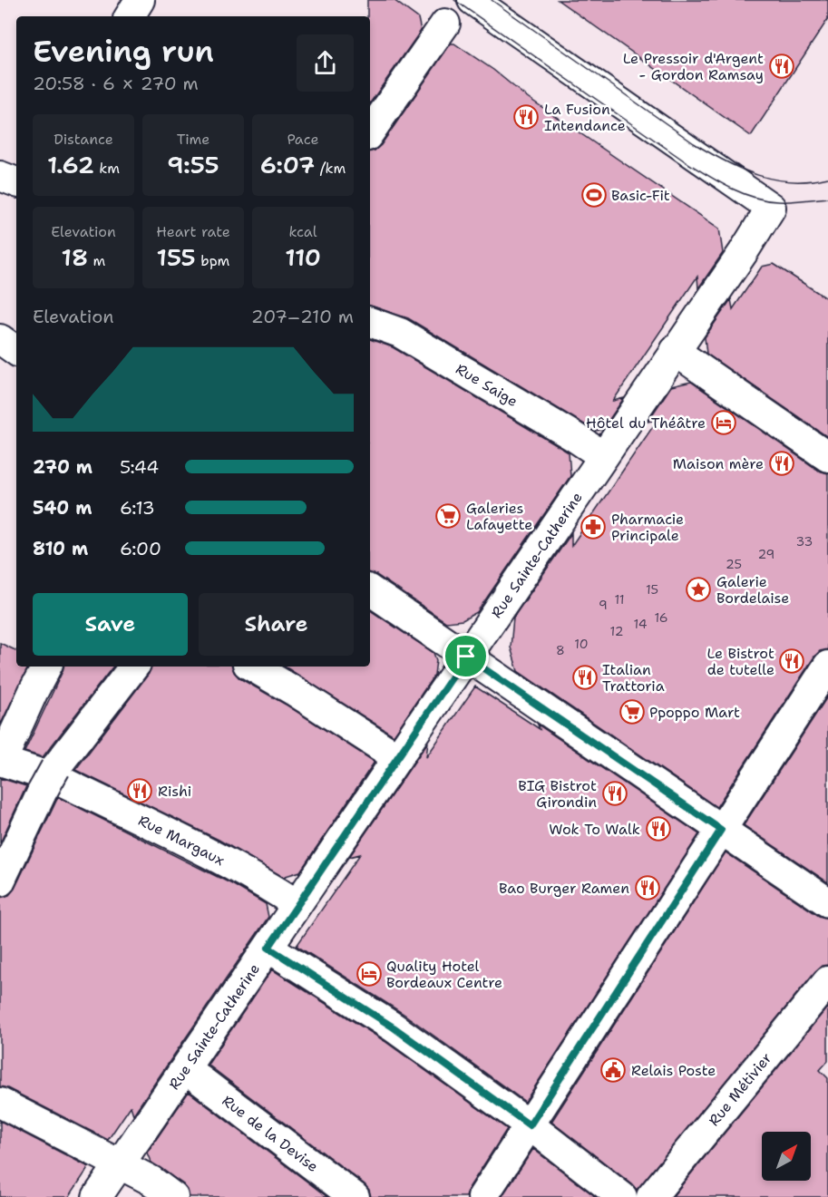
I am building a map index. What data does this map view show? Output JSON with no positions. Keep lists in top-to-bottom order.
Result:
{
  "streets": {
    "street": [
      "Rue Saige",
      "Rue Sainte-Catherine",
      "Rue Margaux",
      "Rue Métivier",
      "Rue de la Devise"
    ]
  },
  "crossings": [
    ["Rue Saige", "Rue Sainte-Catherine"],
    ["Rue Sainte-Catherine", "Rue Margaux"],
    ["Rue Sainte-Catherine", "Rue de la Devise"]
  ],
  "places": {
    "restaurant": [
      "Le Pressoir d'Argent - Gordon Ramsay",
      "La Fusion Intendance",
      "Maison mère",
      "Le Bistrot de tutelle",
      "Italian Trattoria",
      "Rishi",
      "BIG Bistrot Girondin",
      "Wok To Walk",
      "Bao Burger Ramen"
    ],
    "sports": ["Basic-Fit"],
    "hotel": ["Hôtel du Théâtre", "Quality Hotel Bordeaux Centre"],
    "supermarket": ["Galeries Lafayette", "Ppoppo Mart"],
    "pharmacy": ["Pharmacie Principale"],
    "place": ["Galerie Bordelaise"],
    "public building": ["Relais Poste"]
  },
  "house_numbers": [
    "33",
    "29",
    "25",
    "15",
    "11",
    "9",
    "16",
    "14",
    "12",
    "10",
    "8"
  ],
  "north": "top right",
  "page": {
    "heading": ["Evening run", "20:58 · 6 × 270 m"],
    "stats": [
      ["Distance", "1.62 km"],
      ["Time", "9:55"],
      ["Pace", "6:07 /km"],
      ["Elevation", "18 m"],
      ["Heart rate", "155 bpm"],
      ["kcal", "110"]
    ],
    "chart": ["Elevation", "207–210 m"],
    "list": [
      {
        "name": "270 m",
        "note": "5:44"
      },
      {
        "name": "540 m",
        "note": "6:13"
      },
      {
        "name": "810 m",
        "note": "6:00"
      }
    ],
    "buttons": ["Save", "Share"]
  }
}
